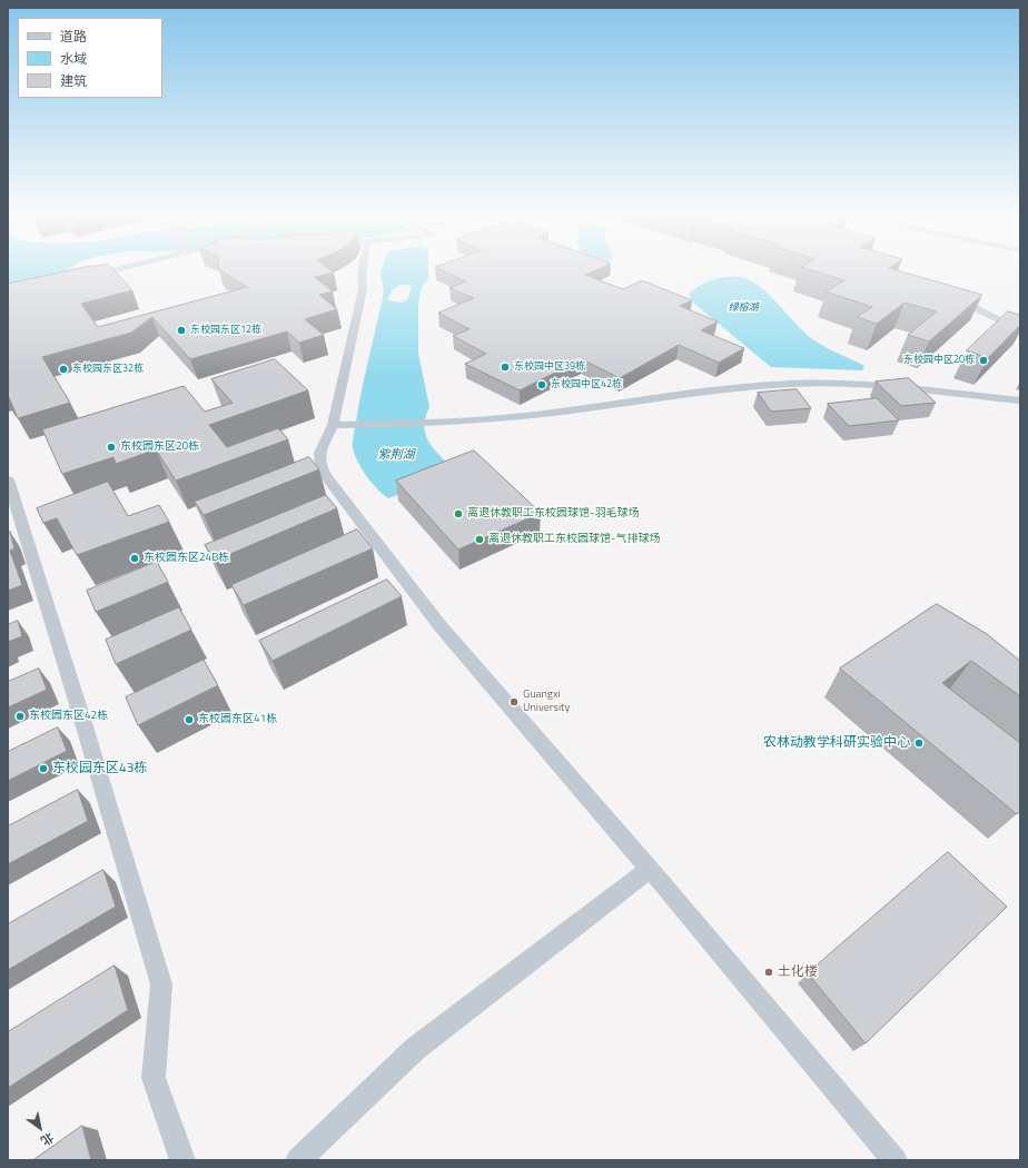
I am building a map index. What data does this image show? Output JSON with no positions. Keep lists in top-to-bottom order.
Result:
{
  "water": ["绿榕湖", "紫荆湖"],
  "places": [
    "东校园东区12栋",
    "东校园中区20栋",
    "东校园中区39栋",
    "东校园东区32栋",
    "东校园中区42栋",
    "东校园东区20栋",
    "离退休教职工东校园球馆-羽毛球场",
    "离退休教职工东校园球馆-气排球场",
    "东校园东区24B栋",
    "Guangxi University",
    "东校园东区42栋",
    "东校园东区41栋",
    "农林动教学科研实验中心",
    "东校园东区43栋",
    "土化楼"
  ],
  "legend": ["道路", "水域", "建筑"],
  "north": "bottom right"
}
